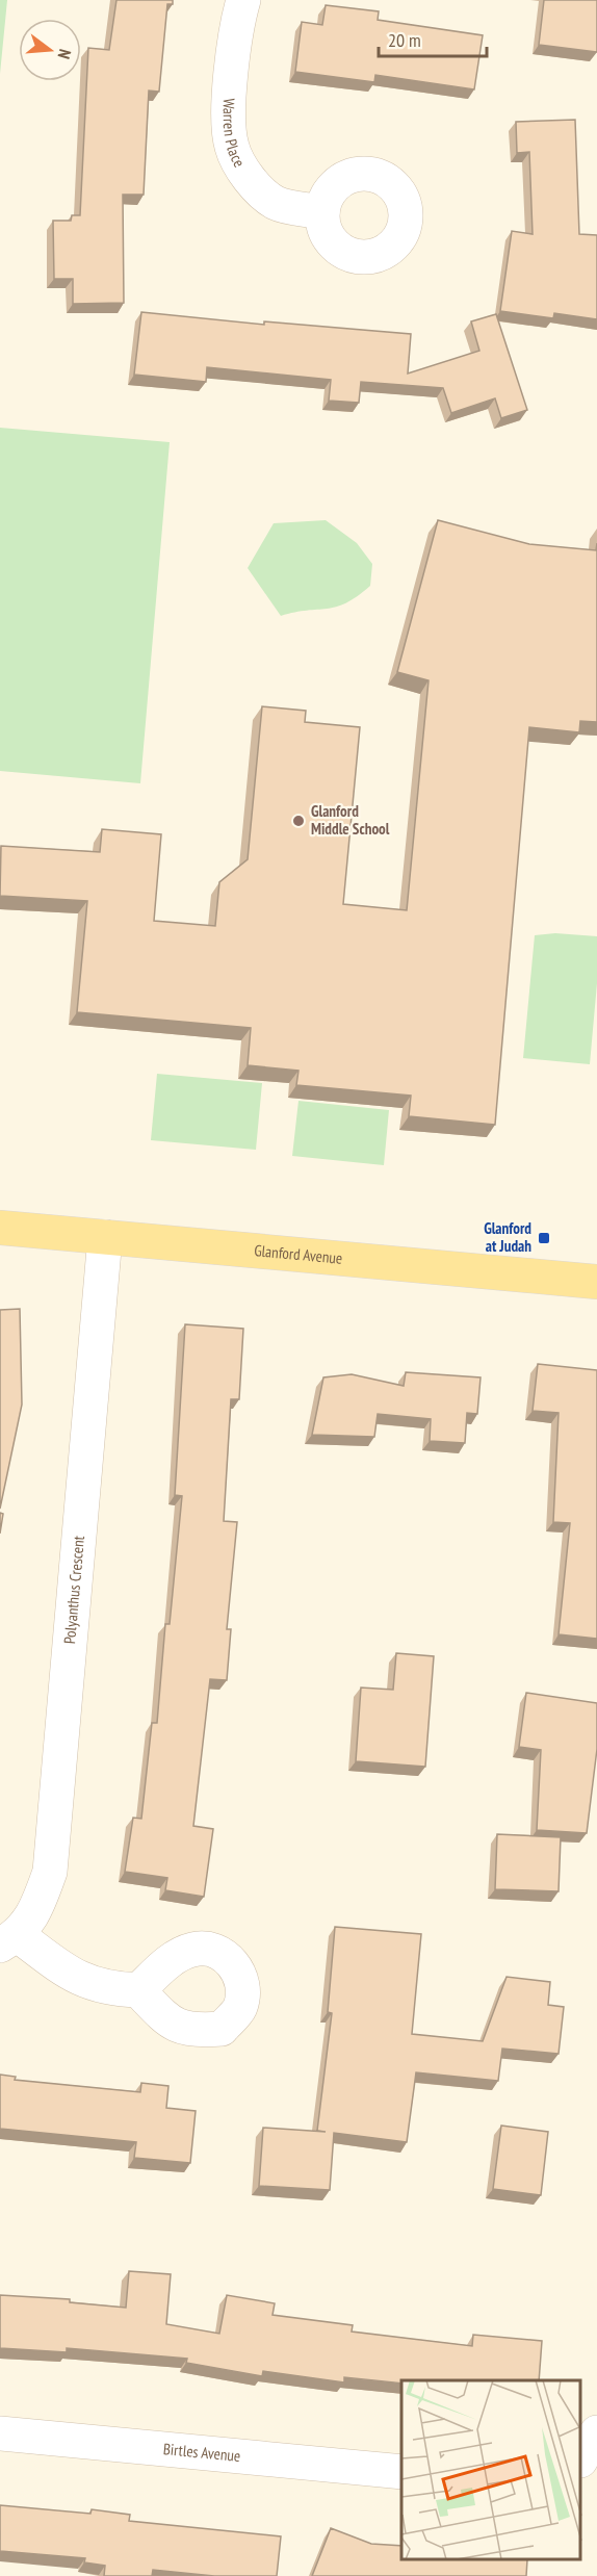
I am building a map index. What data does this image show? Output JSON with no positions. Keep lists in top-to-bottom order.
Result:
{
  "streets": {
    "main road": ["Glanford Avenue"],
    "street": ["Warren Place", "Polyanthus Crescent", "Birtles Avenue"]
  },
  "crossings": [
    ["Glanford Avenue", "Polyanthus Crescent"]
  ],
  "places": {
    "other": ["Glanford Middle School"],
    "transit": ["Glanford at Judah"]
  },
  "scale_bar": "20 m",
  "north": "right"
}
